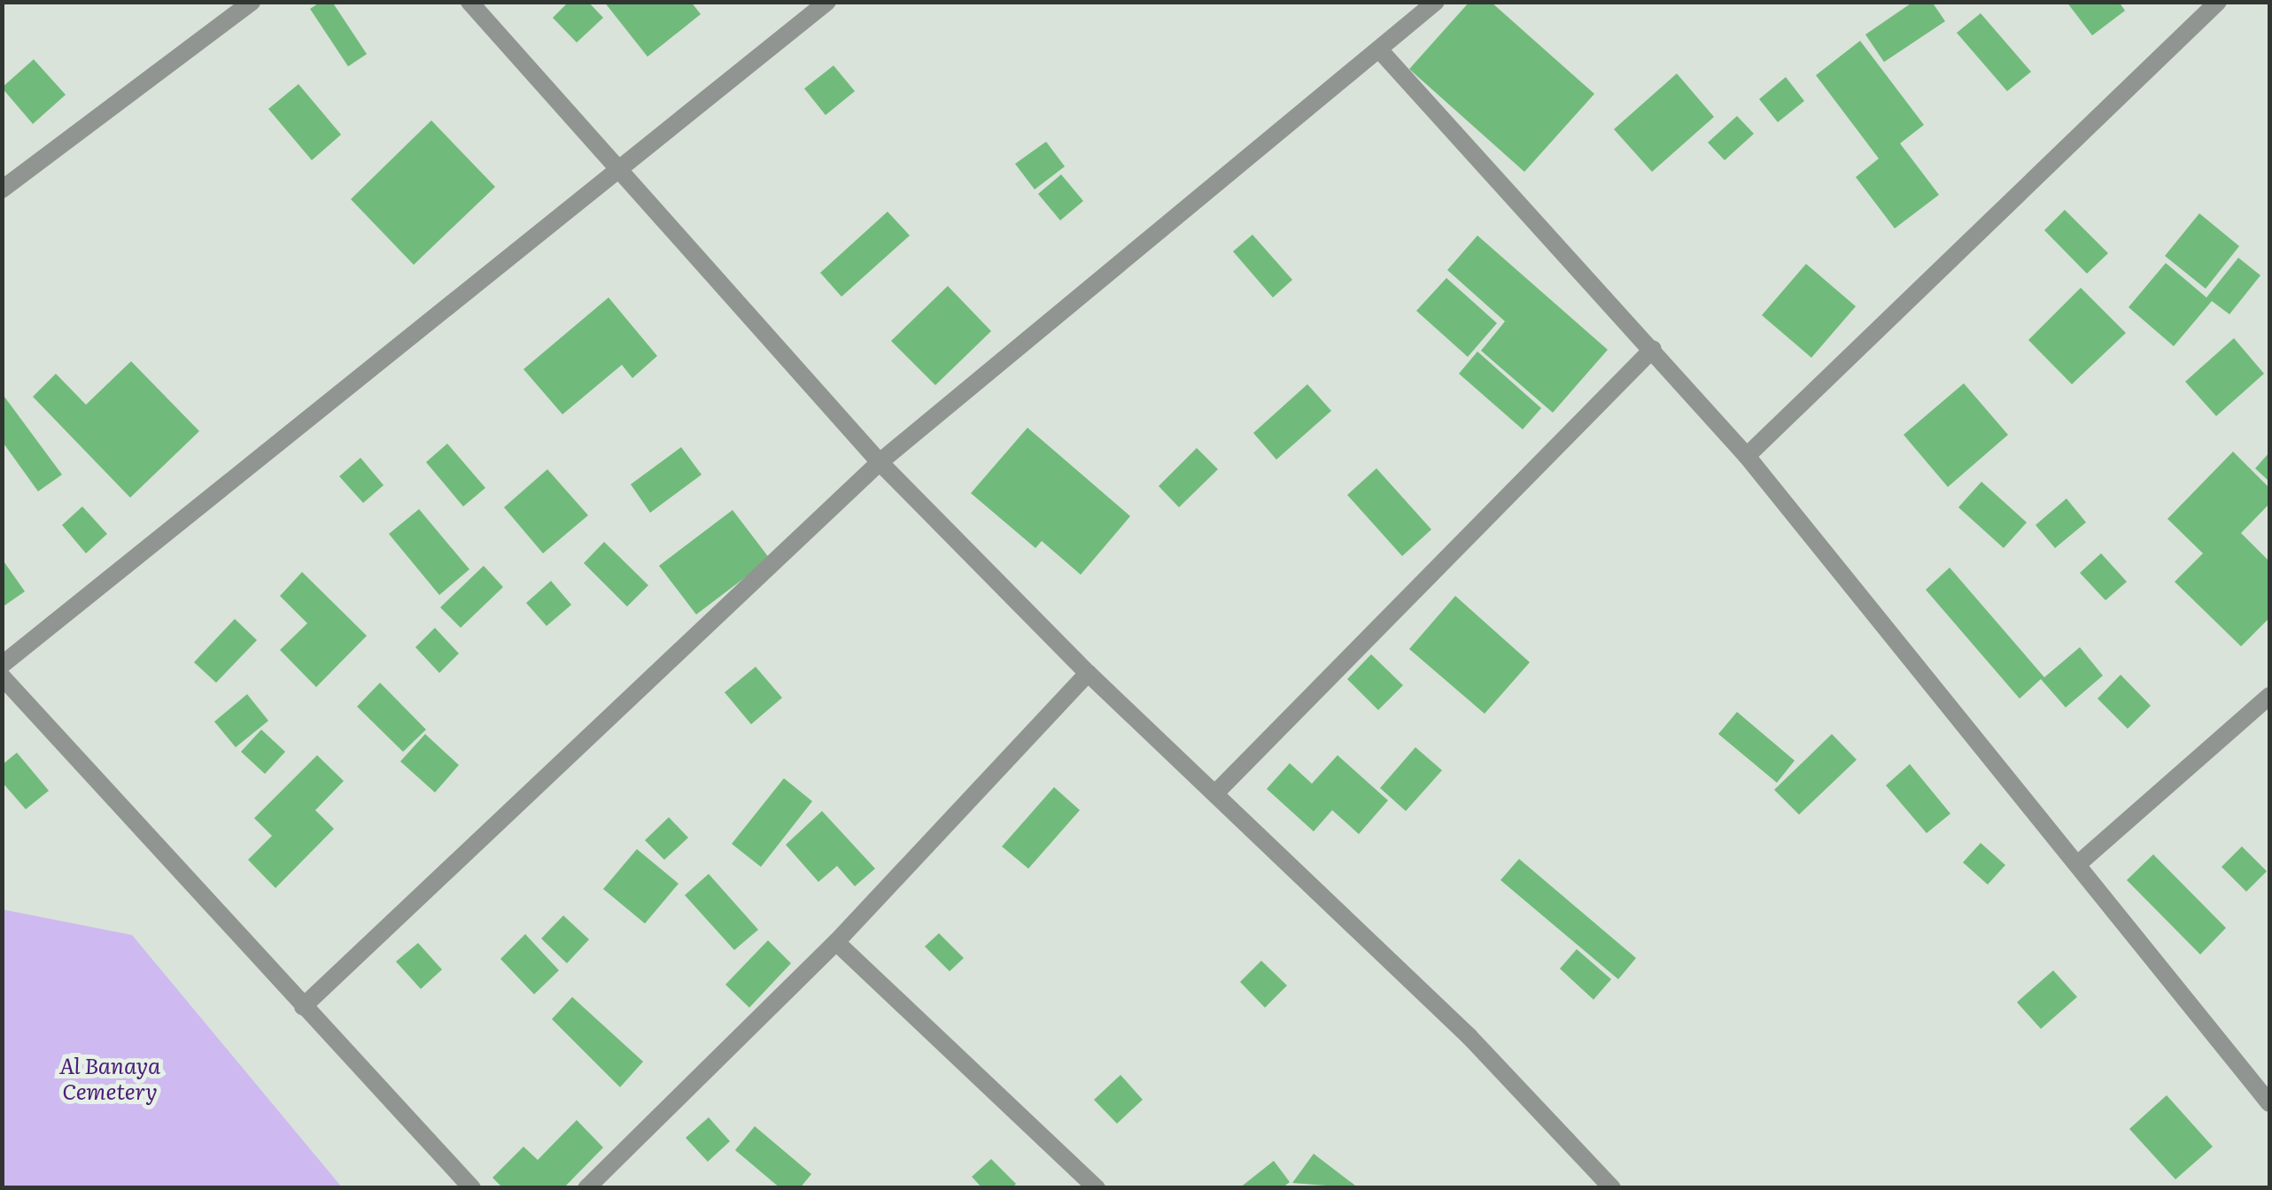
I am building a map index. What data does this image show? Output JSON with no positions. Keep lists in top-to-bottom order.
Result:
{
  "parks": ["Al Banaya Cemetery"]
}
